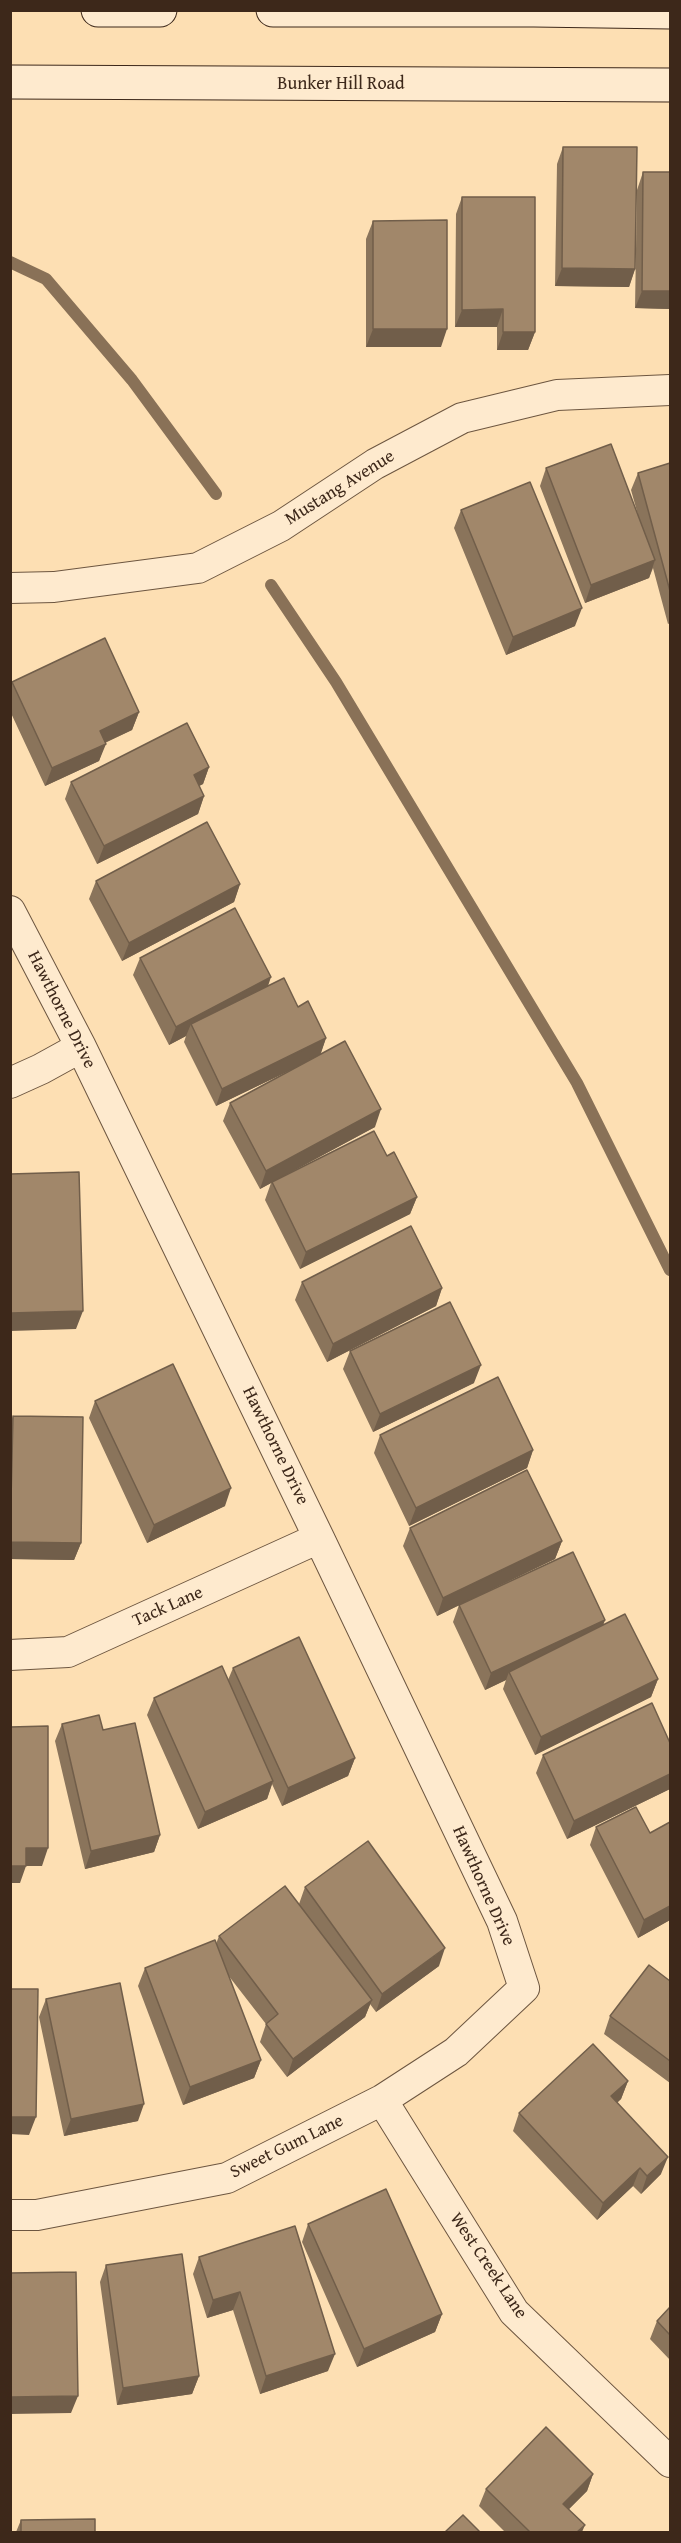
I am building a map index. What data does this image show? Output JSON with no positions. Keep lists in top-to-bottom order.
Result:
{
  "streets": {
    "main road": ["Bunker Hill Road"],
    "street": [
      "Mustang Avenue",
      "Hawthorne Drive",
      "Tack Lane",
      "Sweet Gum Lane",
      "West Creek Lane"
    ]
  },
  "crossings": [
    ["Hawthorne Drive", "Tack Lane"],
    ["Hawthorne Drive", "Sweet Gum Lane"],
    ["Sweet Gum Lane", "West Creek Lane"]
  ]
}
